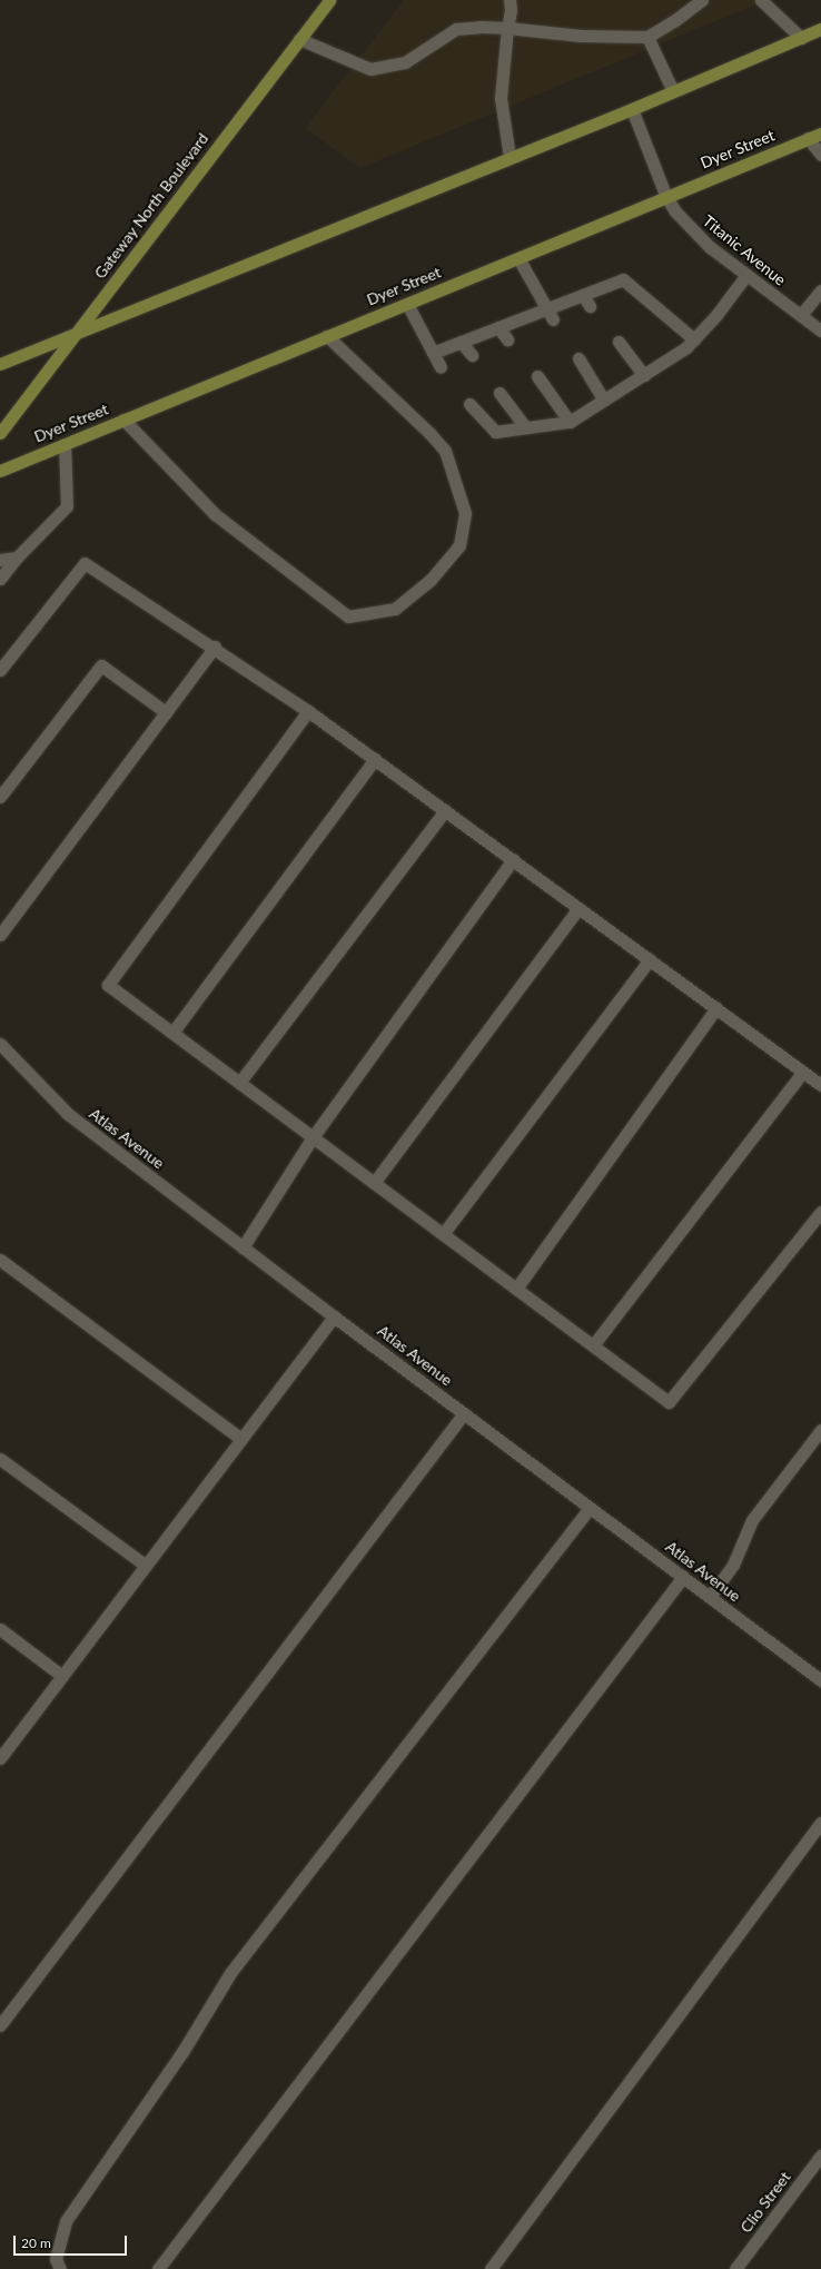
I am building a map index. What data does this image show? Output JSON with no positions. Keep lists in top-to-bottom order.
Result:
{
  "streets": {
    "main road": ["Dyer Street", "Gateway North Boulevard"],
    "street": ["Titanic Avenue", "Atlas Avenue", "Clio Street"]
  },
  "crossings": [
    ["Dyer Street", "Titanic Avenue"]
  ],
  "scale_bar": "20 m"
}
